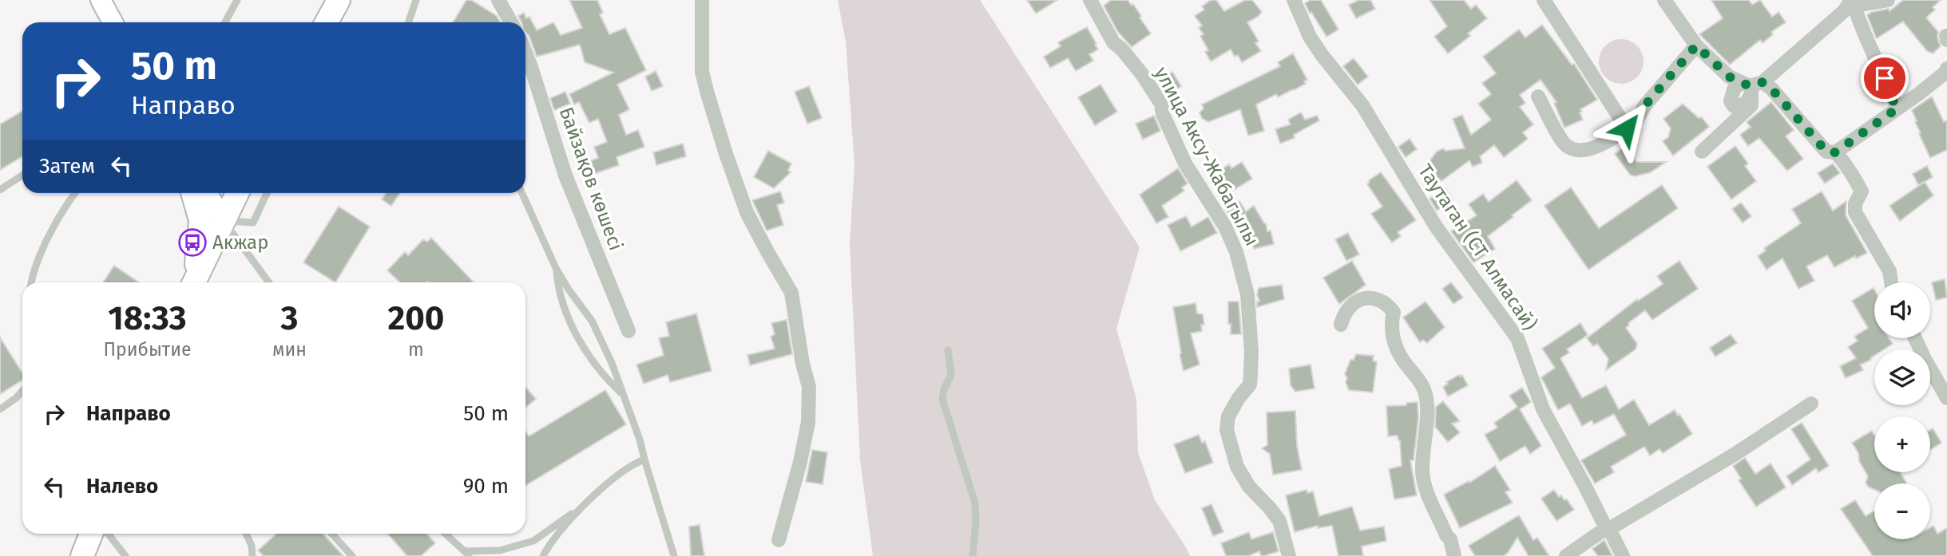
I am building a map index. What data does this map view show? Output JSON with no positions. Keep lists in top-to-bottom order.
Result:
{
  "streets": {
    "street": ["улица Аксу-Жабагылы", "Байзақов көшесі", "Таутаган (СТ Алмасай)"]
  },
  "places": {
    "bus stop": ["Акжар"]
  },
  "page": {
    "turn": ["50 m", "Направо"],
    "then": "Затем",
    "map_buttons": ["+", "−"],
    "eta": [
      "18:33",
      "Прибытие",
      "3",
      "мин",
      "200",
      "m"
    ],
    "list": [
      {
        "name": "Направо",
        "value": "50 m"
      },
      {
        "name": "Налево",
        "value": "90 m"
      }
    ]
  }
}
